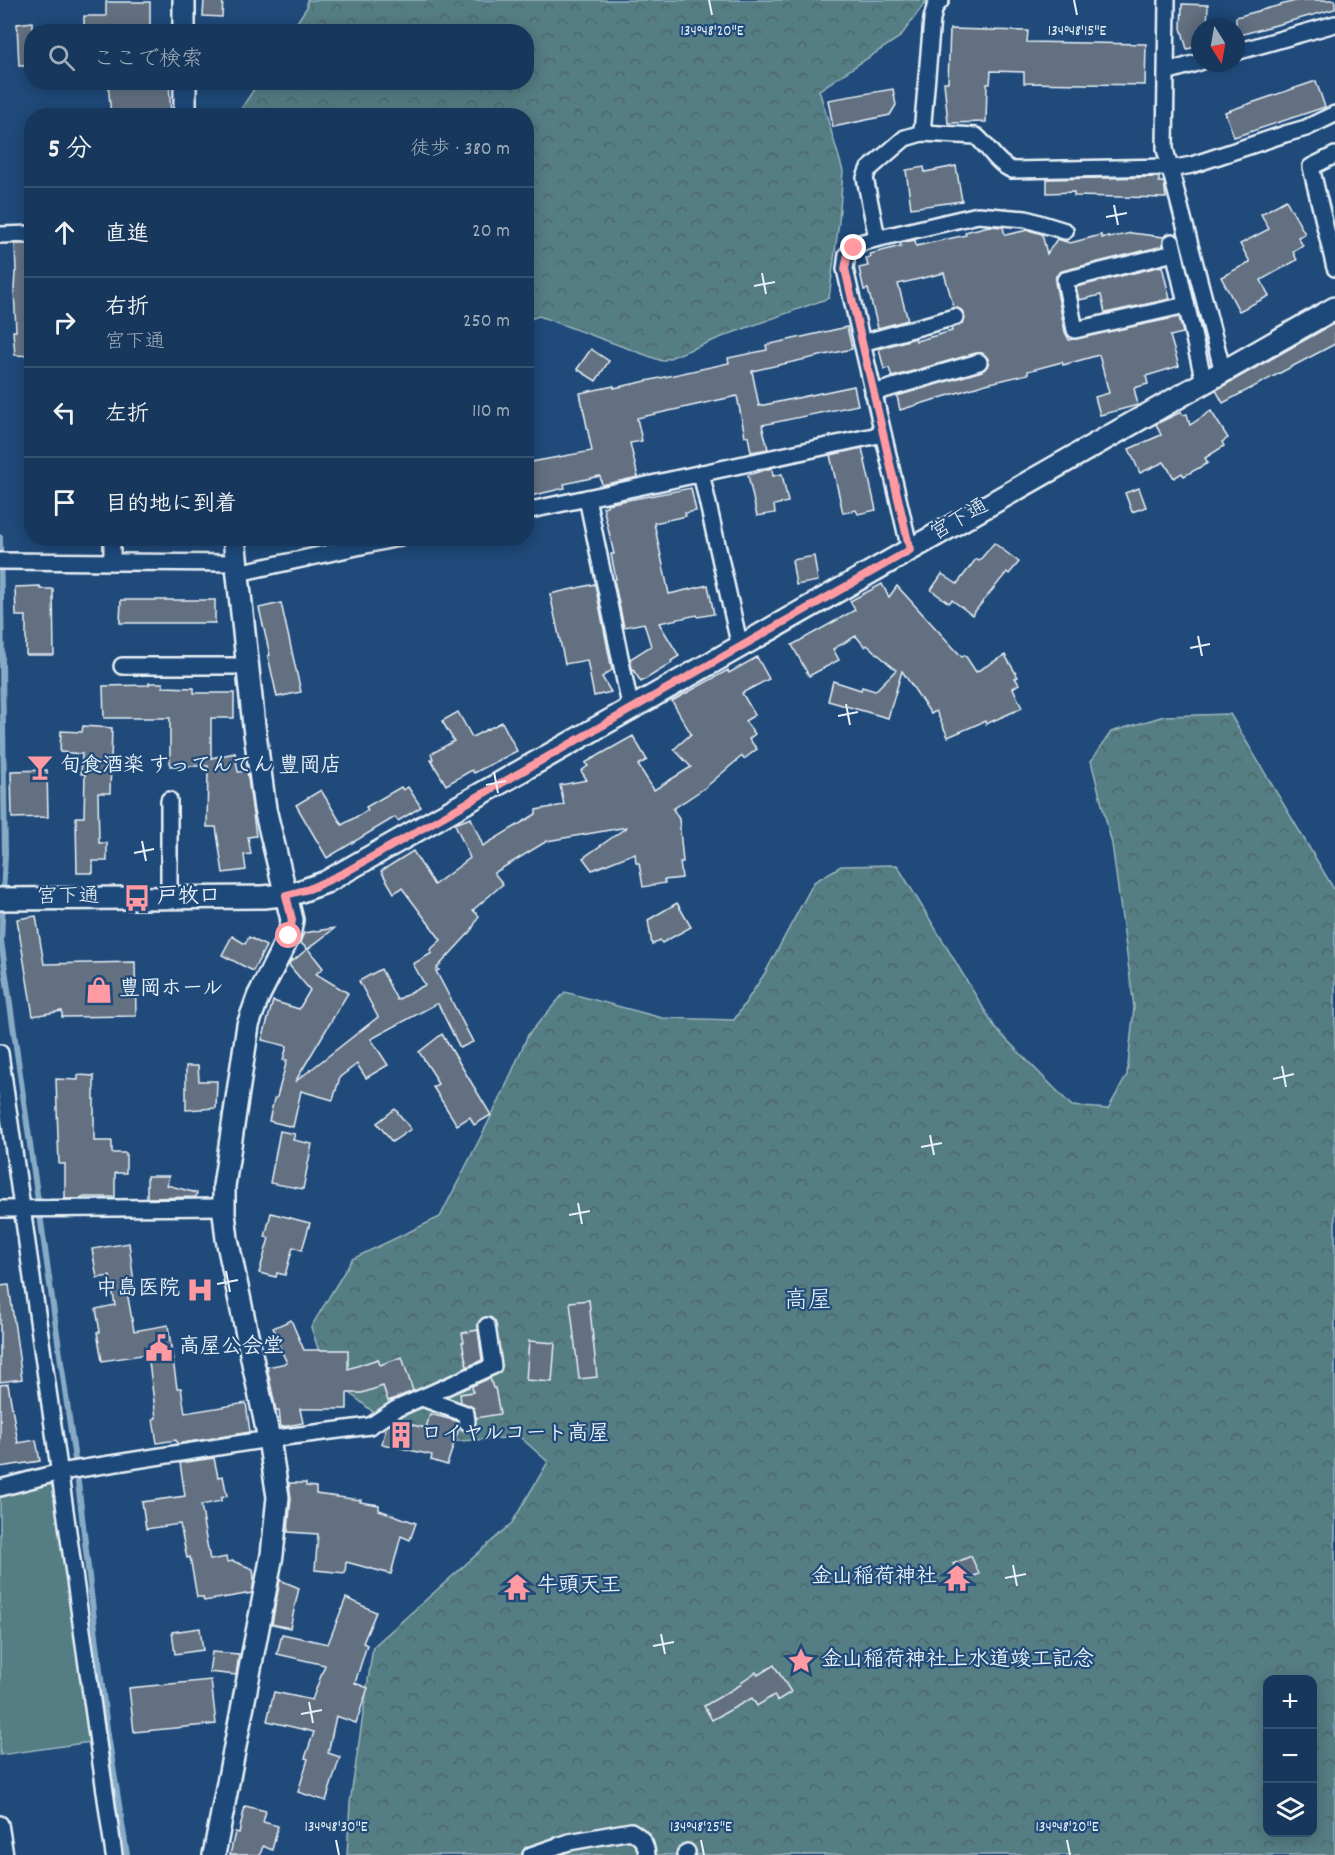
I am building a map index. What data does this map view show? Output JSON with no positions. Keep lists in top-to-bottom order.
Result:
{
  "streets": {
    "street": ["宮下通"]
  },
  "districts": ["高屋"],
  "places": {
    "bar": ["旬食酒楽 すってんてん 豊岡店"],
    "bus stop": ["戸牧口"],
    "shop": ["豊岡ホール"],
    "hospital": ["中島医院"],
    "public building": ["高屋公会堂"],
    "building": ["ロイヤルコート高屋"],
    "temple": ["金山稲荷神社", "牛頭天王"],
    "place": ["金山稲荷神社上水道竣工記念"]
  },
  "north": "bottom",
  "page": {
    "search": "ここで検索",
    "heading": ["5 分", "徒歩 · 380 m"],
    "list": [
      ["直進", "20 m"],
      ["右折", "宮下通", "250 m"],
      ["左折", "110 m"],
      "目的地に到着"
    ],
    "map_buttons": ["+", "−"]
  },
  "coordinates": [
    "134°48'20\"E",
    "134°48'15\"E",
    "134°48'30\"E",
    "134°48'25\"E"
  ]
}
